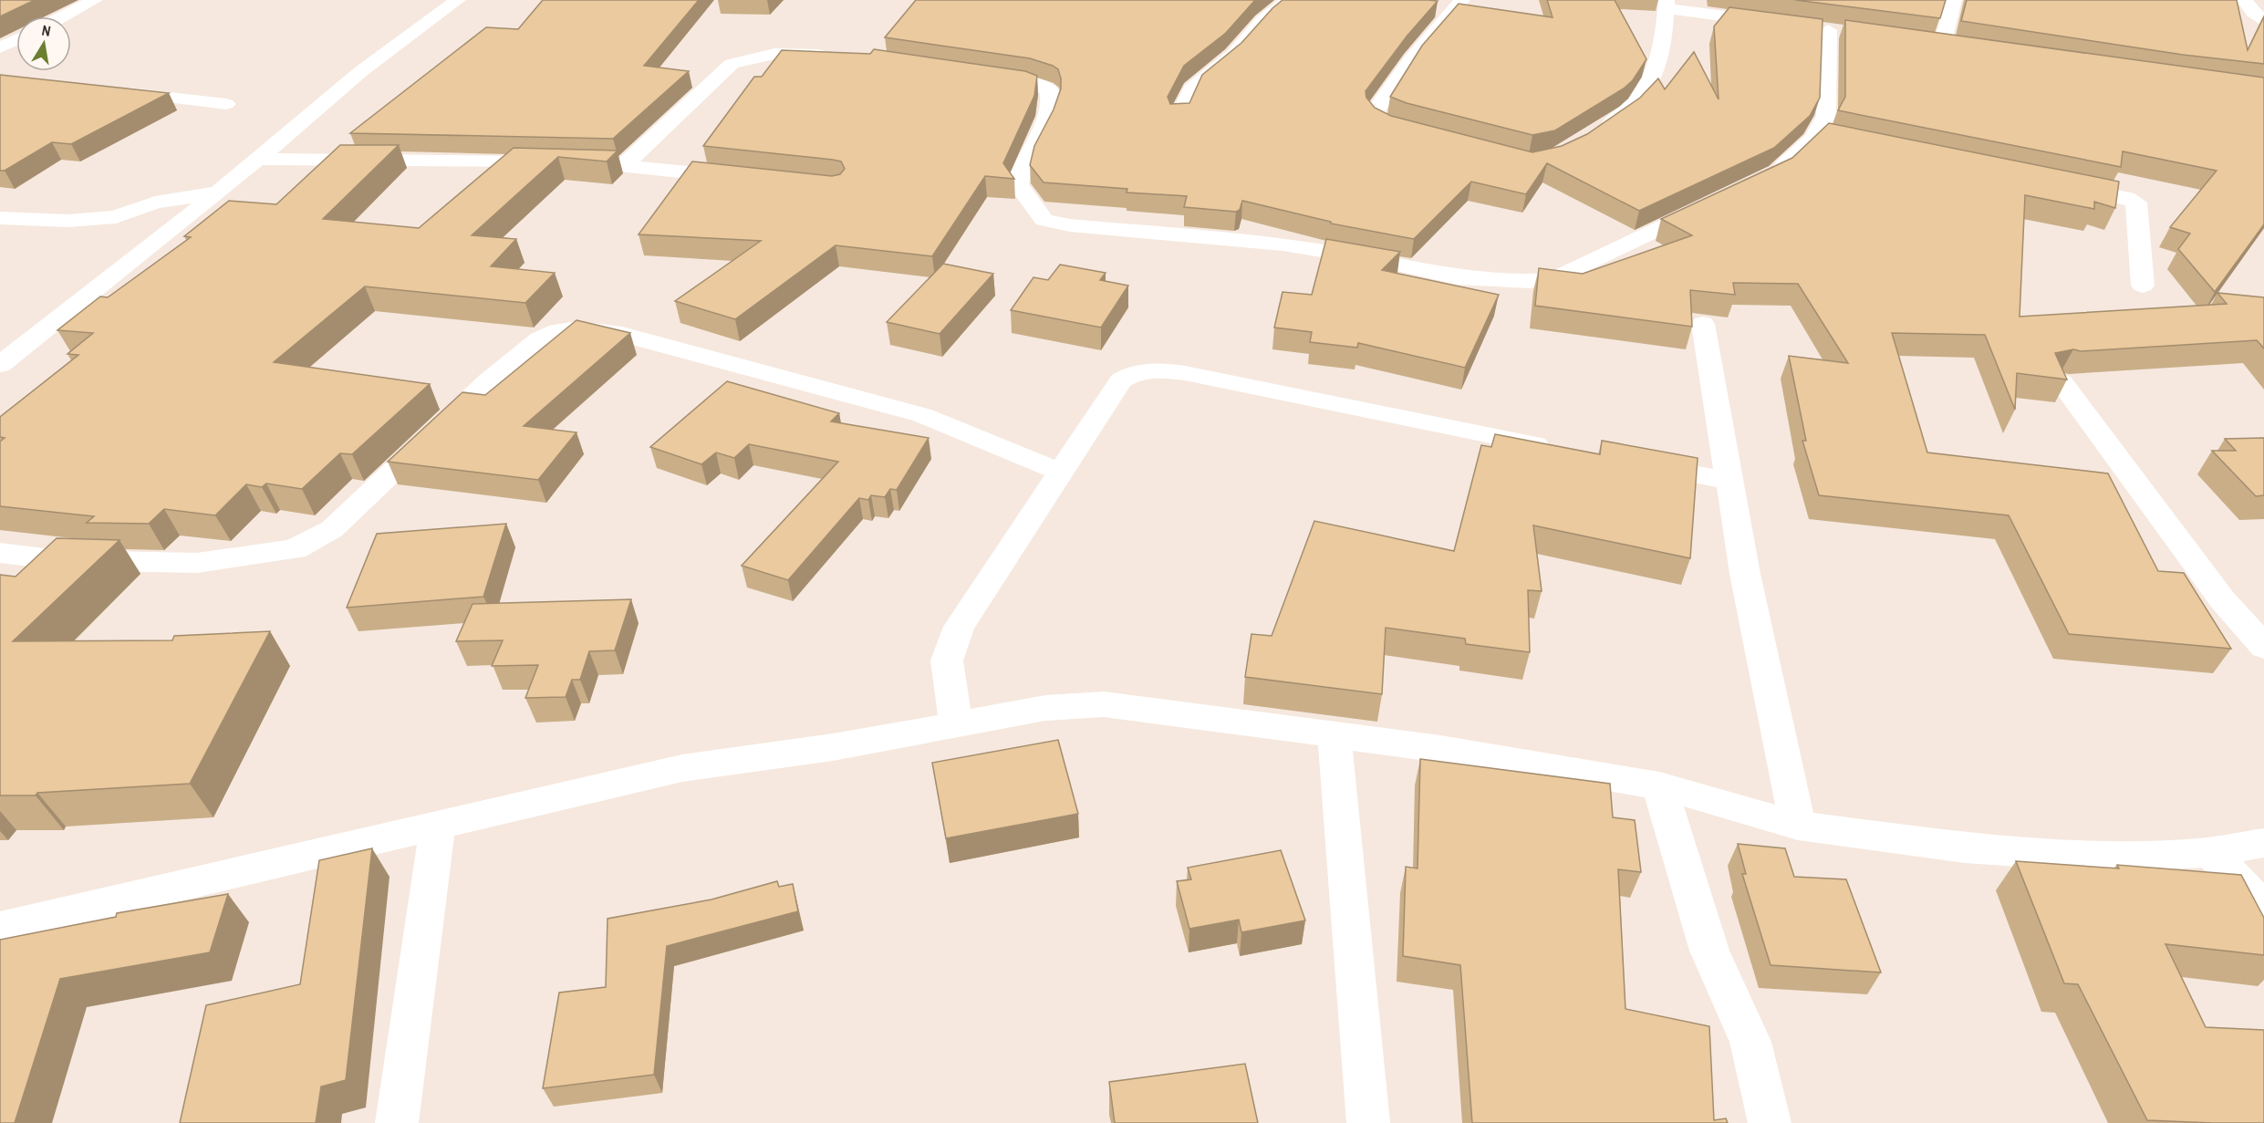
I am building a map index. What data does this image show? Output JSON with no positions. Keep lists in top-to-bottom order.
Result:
{
  "north": "top"
}
